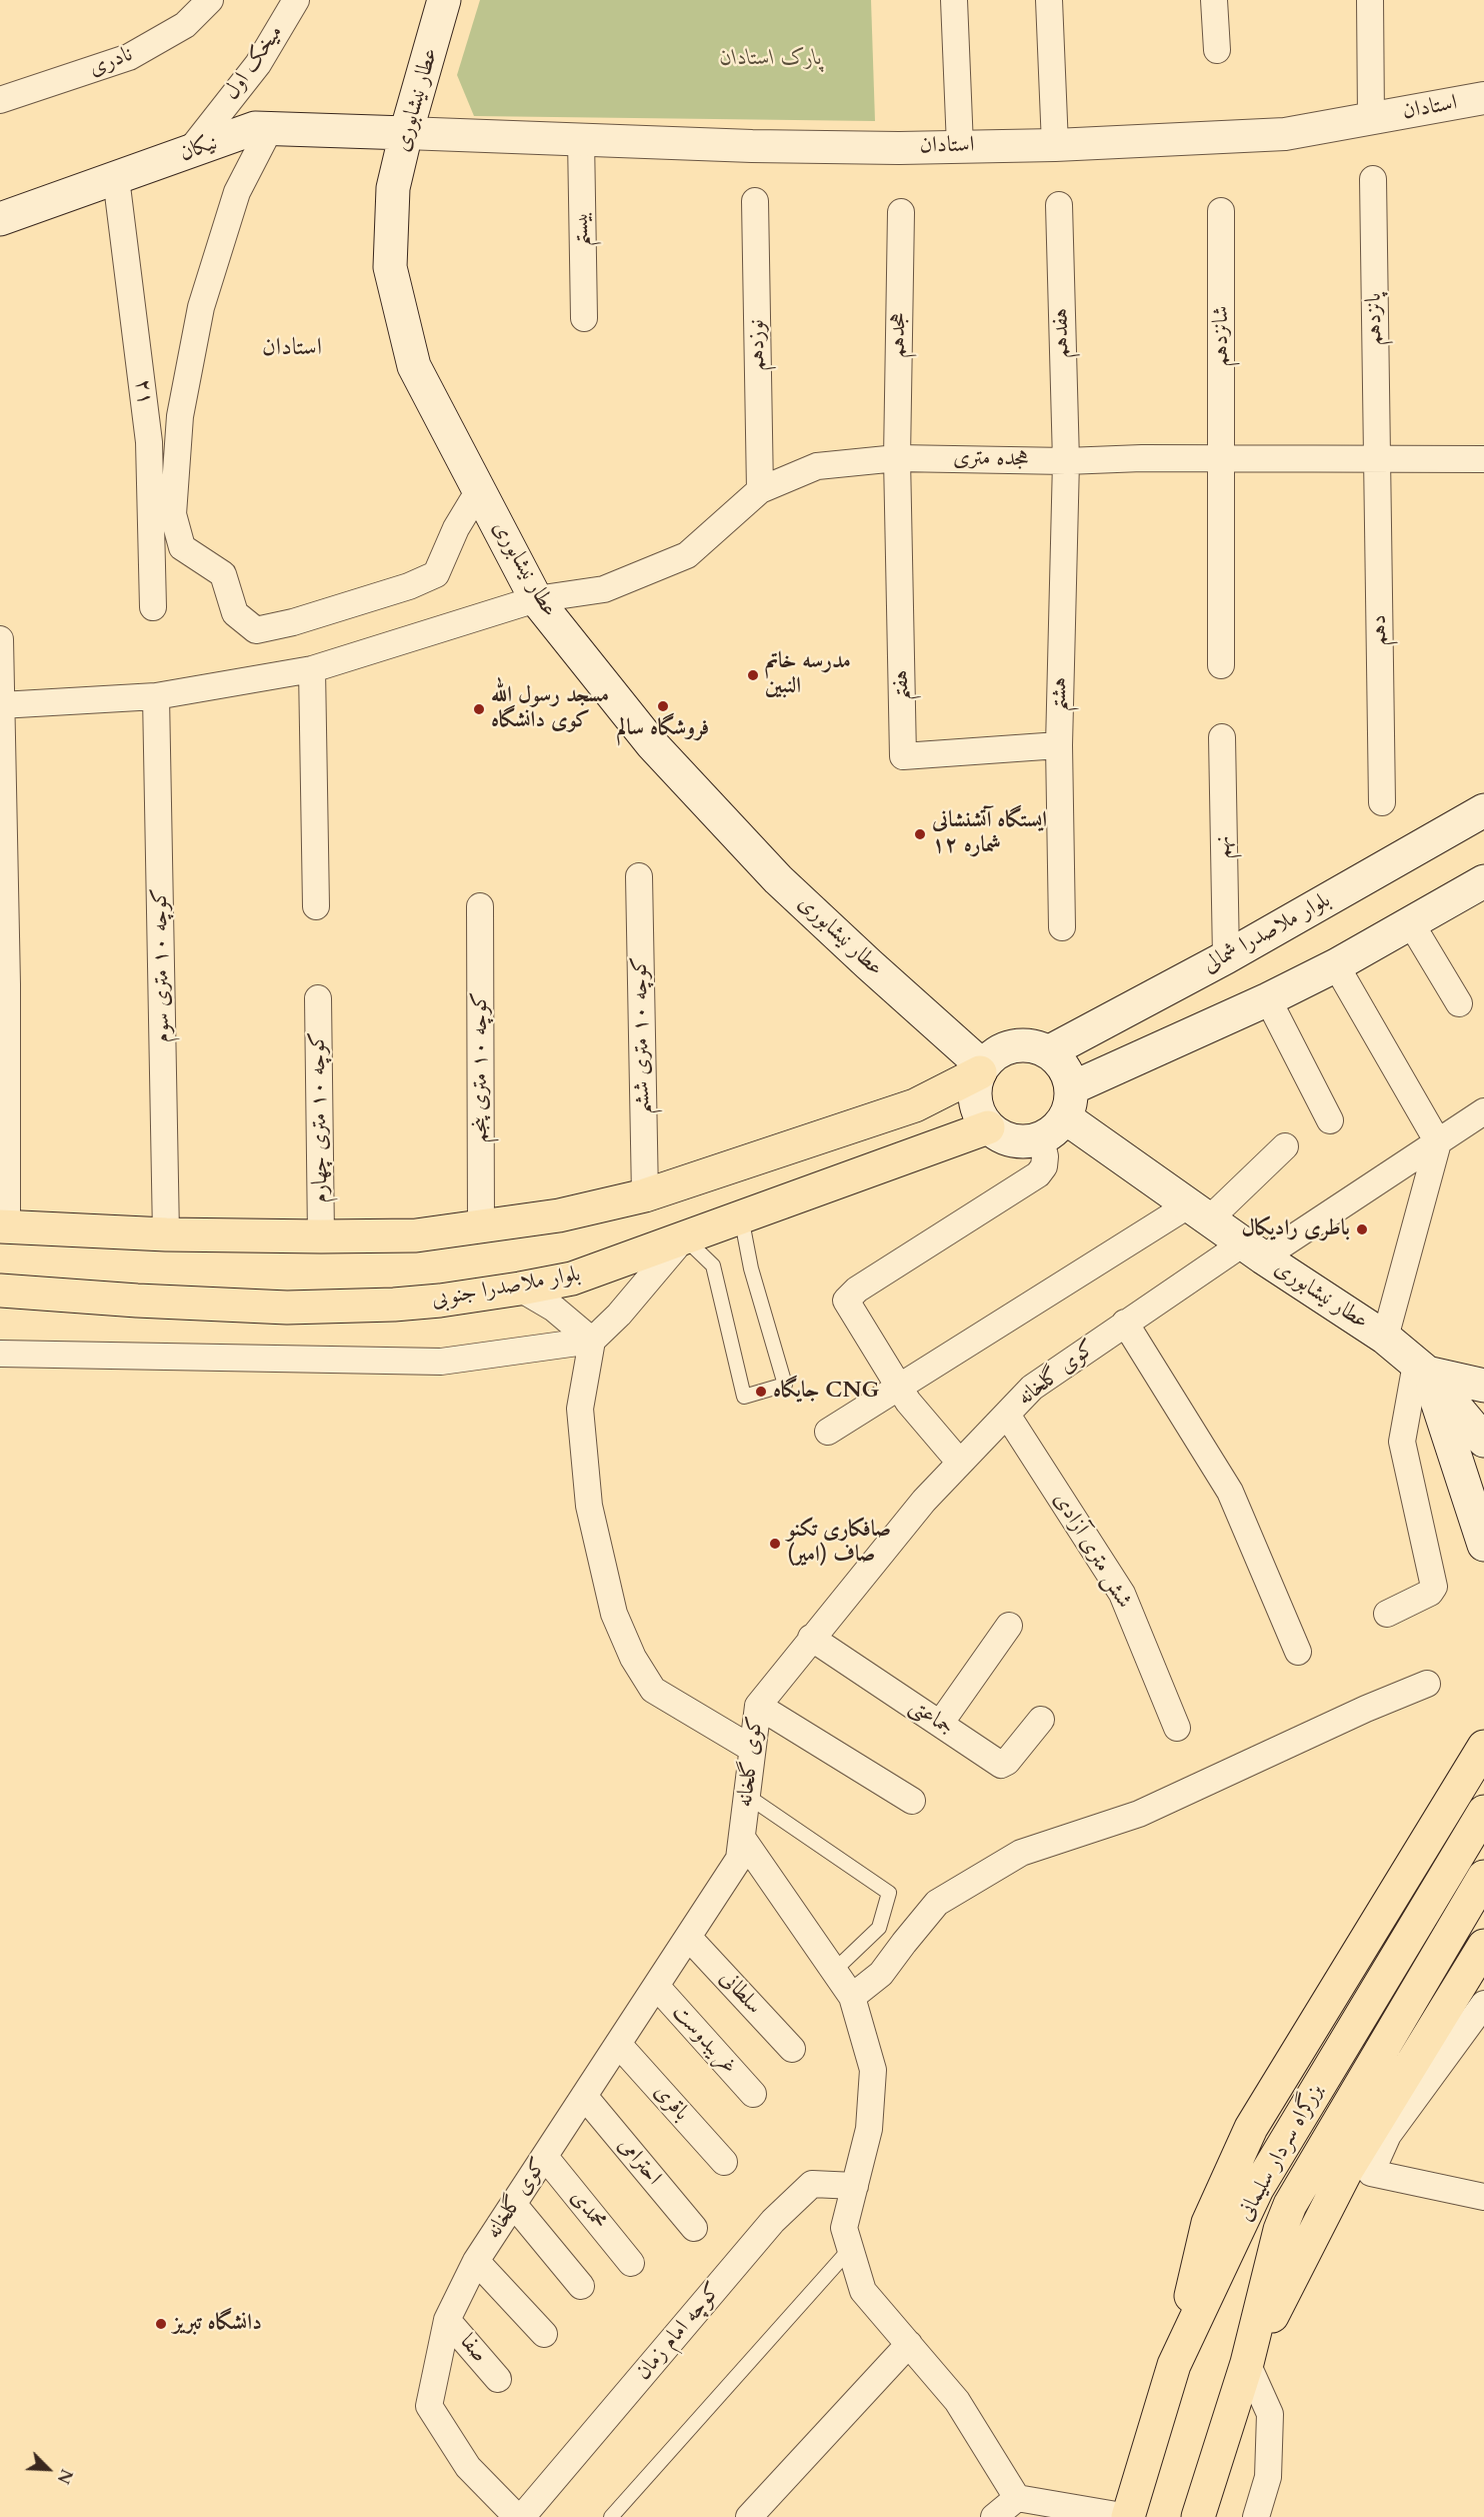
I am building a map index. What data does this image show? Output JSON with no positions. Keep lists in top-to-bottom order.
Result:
{
  "streets": {
    "main road": [
      "عطار نیشابوری",
      "نیکان",
      "بلوار ملاصدرا شمالی",
      "بلوار ملاصدرا جنوبی",
      "بزرگراه سردار سلیمانی"
    ],
    "street": [
      "نادری",
      "میخک اول",
      "استادان",
      "بیستم",
      "پانزدهم",
      "هفدهم",
      "هجدهم",
      "شانزدهم",
      "نوزدهم",
      "۲۱",
      "هجده متری",
      "دهم",
      "هفتم",
      "هشتم",
      "نهم",
      "کوچه ۱۰ متری سوم",
      "کوچه ۱۰ متری ششم",
      "کوچه ۱۰ متری پنجم",
      "کوچه ۱۰ متری چهارم",
      "کوی گلخانه",
      "شش متری آزادی",
      "جماعتی",
      "سلطانی",
      "غریبدوست",
      "باقری",
      "احترامی",
      "محمدی",
      "کوچه امام زمان",
      "صفا"
    ]
  },
  "crossings": [
    ["میخک اول", "نیکان"],
    ["عطار نیشابوری", "استادان"],
    ["عطار نیشابوری", "نیکان"],
    ["عطار نیشابوری", "هجده متری"],
    ["عطار نیشابوری", "بلوار ملاصدرا شمالی"],
    ["عطار نیشابوری", "بلوار ملاصدرا جنوبی"],
    ["عطار نیشابوری", "کوی گلخانه"],
    ["استادان", "نیکان"],
    ["استادان", "بیستم"],
    ["نیکان", "۲۱"],
    ["پانزدهم", "هجده متری"],
    ["پانزدهم", "دهم"],
    ["هفدهم", "هجده متری"],
    ["هفدهم", "هشتم"],
    ["هجدهم", "هجده متری"],
    ["هجدهم", "هفتم"],
    ["شانزدهم", "هجده متری"],
    ["نوزدهم", "هجده متری"],
    ["هجده متری", "دهم"],
    ["هجده متری", "هفتم"],
    ["هجده متری", "هشتم"],
    ["هجده متری", "کوچه ۱۰ متری سوم"],
    ["هفتم", "هشتم"],
    ["نهم", "بلوار ملاصدرا شمالی"],
    ["بلوار ملاصدرا شمالی", "بلوار ملاصدرا جنوبی"],
    ["کوی گلخانه", "شش متری آزادی"],
    ["کوی گلخانه", "جماعتی"],
    ["کوی گلخانه", "سلطانی"],
    ["کوی گلخانه", "غریبدوست"],
    ["کوی گلخانه", "باقری"],
    ["کوی گلخانه", "احترامی"],
    ["کوی گلخانه", "محمدی"],
    ["کوی گلخانه", "صفا"]
  ],
  "districts": ["استادان"],
  "parks": ["پارک استادان"],
  "places": [
    "مدرسه خاتم النبین",
    "فروشگاه سالم",
    "مسجد رسول الله کوی دانشگاه",
    "ایستگاه آتشنشانی شماره ۱۲",
    "باطری رادیکال",
    "جایگاه CNG",
    "صافکاری تکنو صاف (امیر)",
    "دانشگاه تبریز"
  ],
  "north": "bottom right"
}
